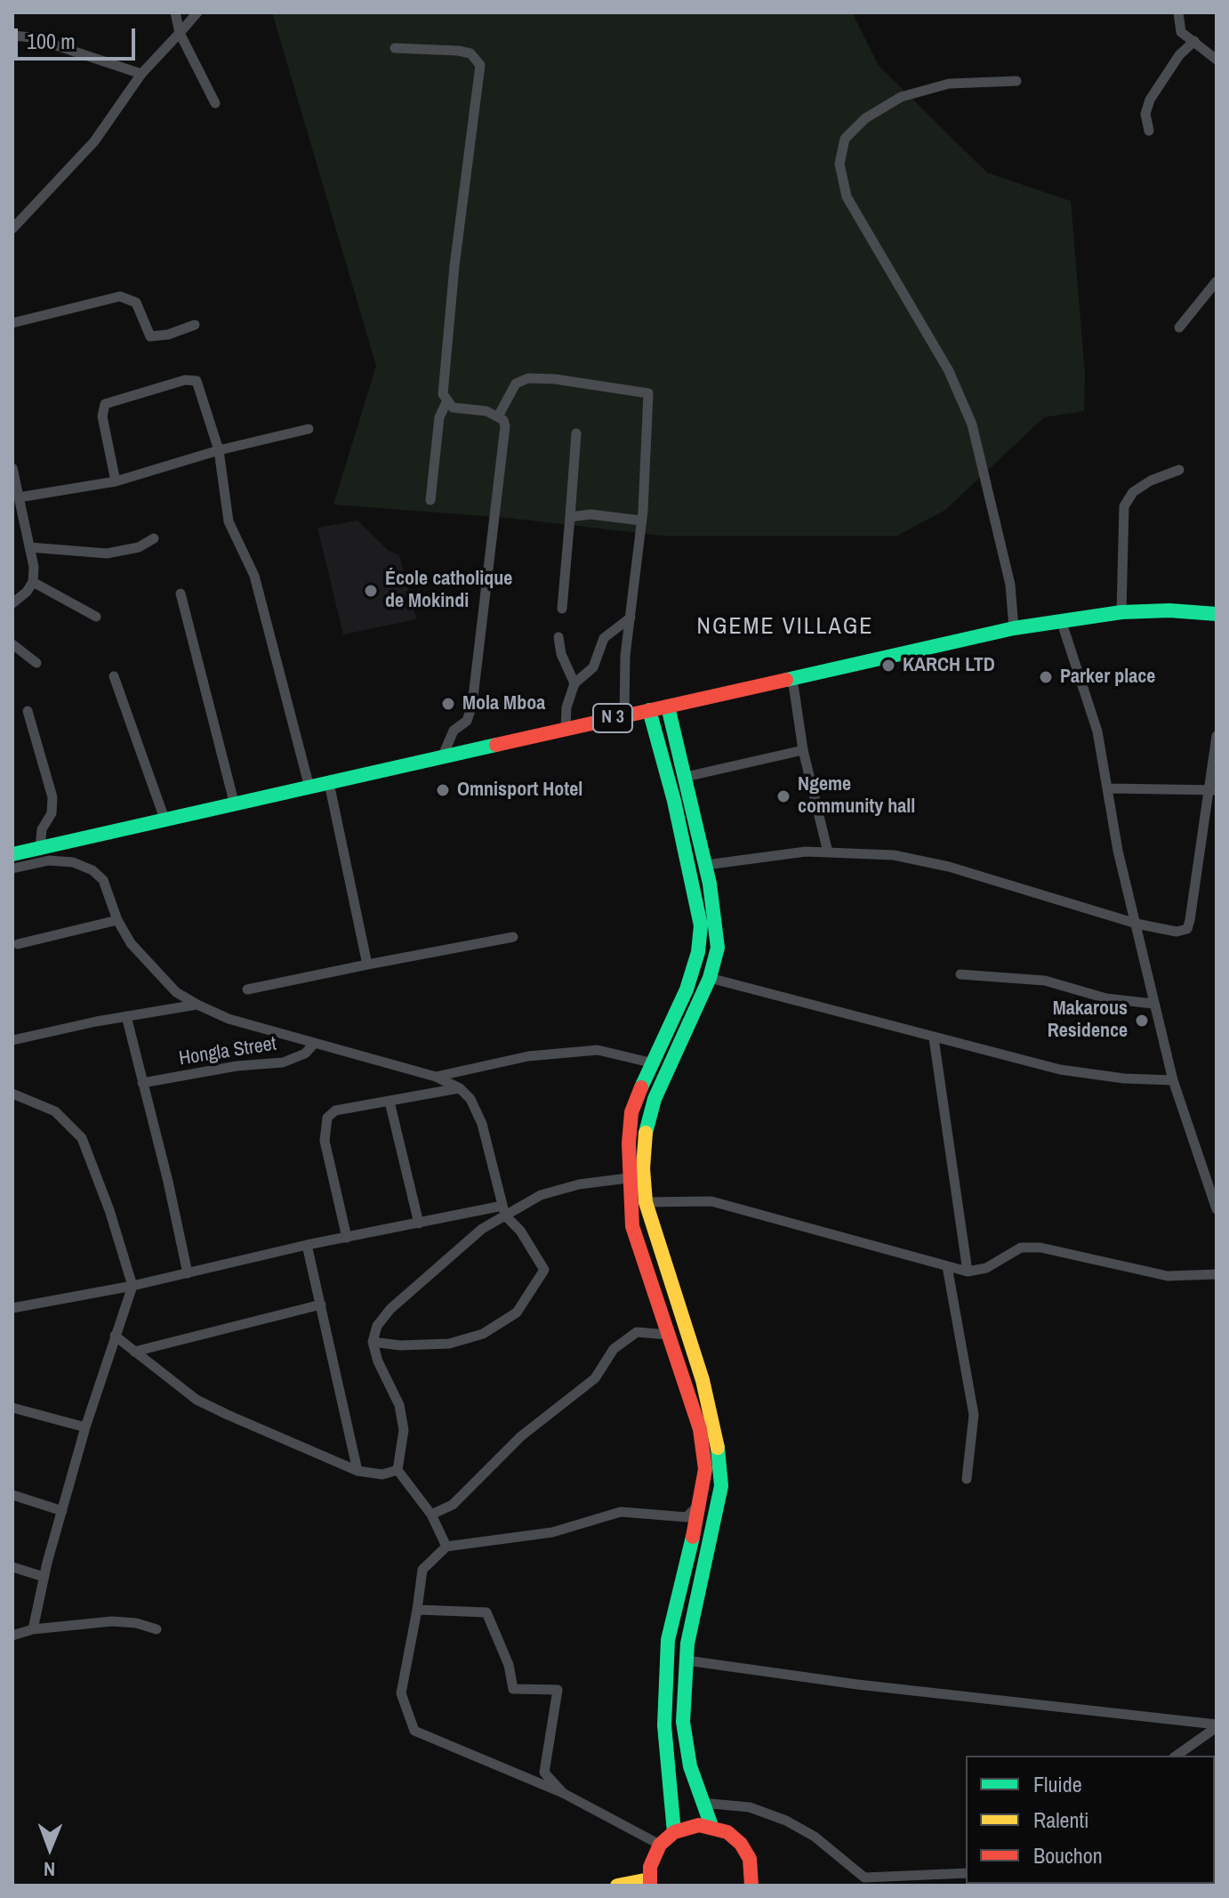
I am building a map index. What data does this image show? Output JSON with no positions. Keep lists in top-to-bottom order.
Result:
{
  "streets": {
    "main road": ["N 3"],
    "street": ["Hongla Street"]
  },
  "districts": ["NGEME VILLAGE"],
  "places": [
    "École catholique de Mokindi",
    "KARCH LTD",
    "Parker place",
    "Mola Mboa",
    "Omnisport Hotel",
    "Ngeme community hall",
    "Makarous Residence"
  ],
  "legend": ["Fluide", "Ralenti", "Bouchon"],
  "scale_bar": "100 m",
  "north": "bottom"
}
